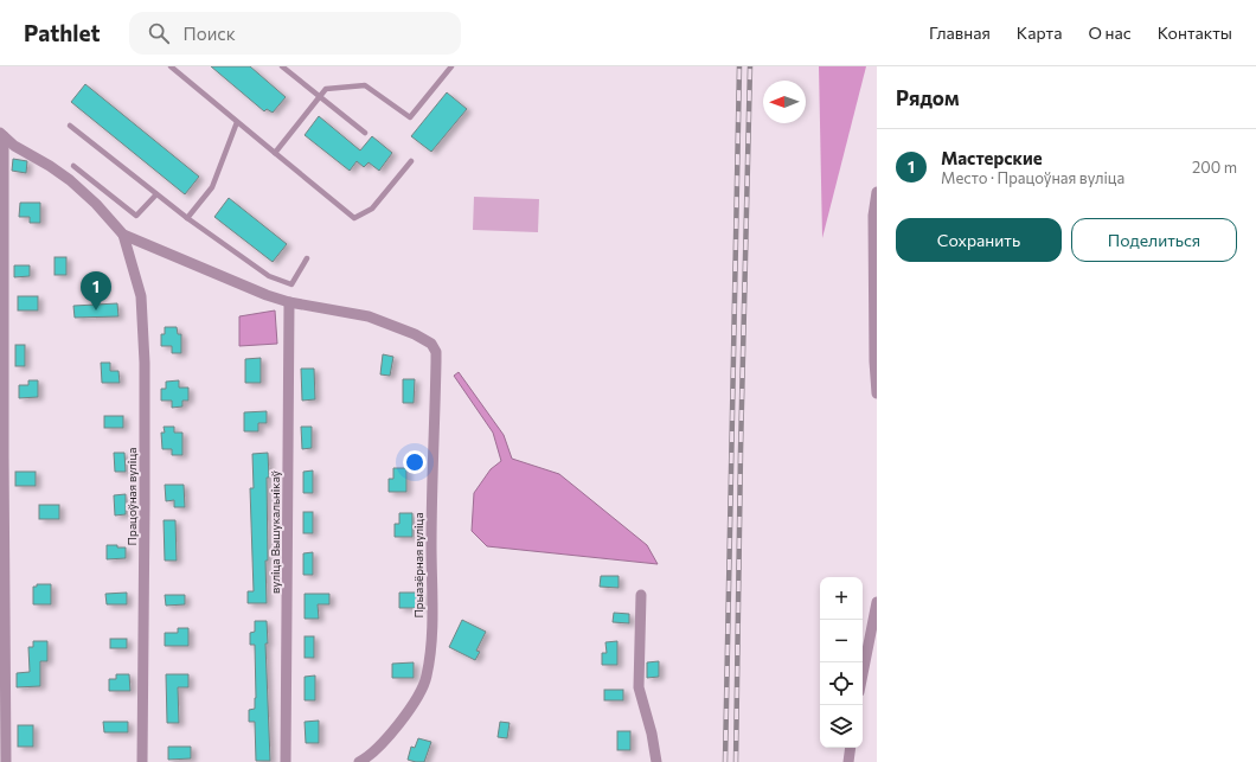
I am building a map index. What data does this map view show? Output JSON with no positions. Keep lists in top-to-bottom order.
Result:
{
  "streets": {
    "street": ["Працоўная вуліца", "вуліца Вышукальнікаў", "Прыазёрная вуліца"]
  },
  "crossings": [
    ["вуліца Вышукальнікаў", "Прыазёрная вуліца"]
  ],
  "north": "left",
  "page": {
    "header": "Pathlet",
    "search": "Поиск",
    "nav": [
      "Главная",
      "Карта",
      "О нас",
      "Контакты"
    ],
    "heading": "Рядом",
    "list": [
      {
        "mark": "1",
        "name": "Мастерские",
        "note": "Место · Працоўная вуліца",
        "value": "200 m"
      }
    ],
    "buttons": ["Сохранить", "Поделиться"],
    "pins": "1",
    "map_buttons": ["+", "−"]
  }
}
